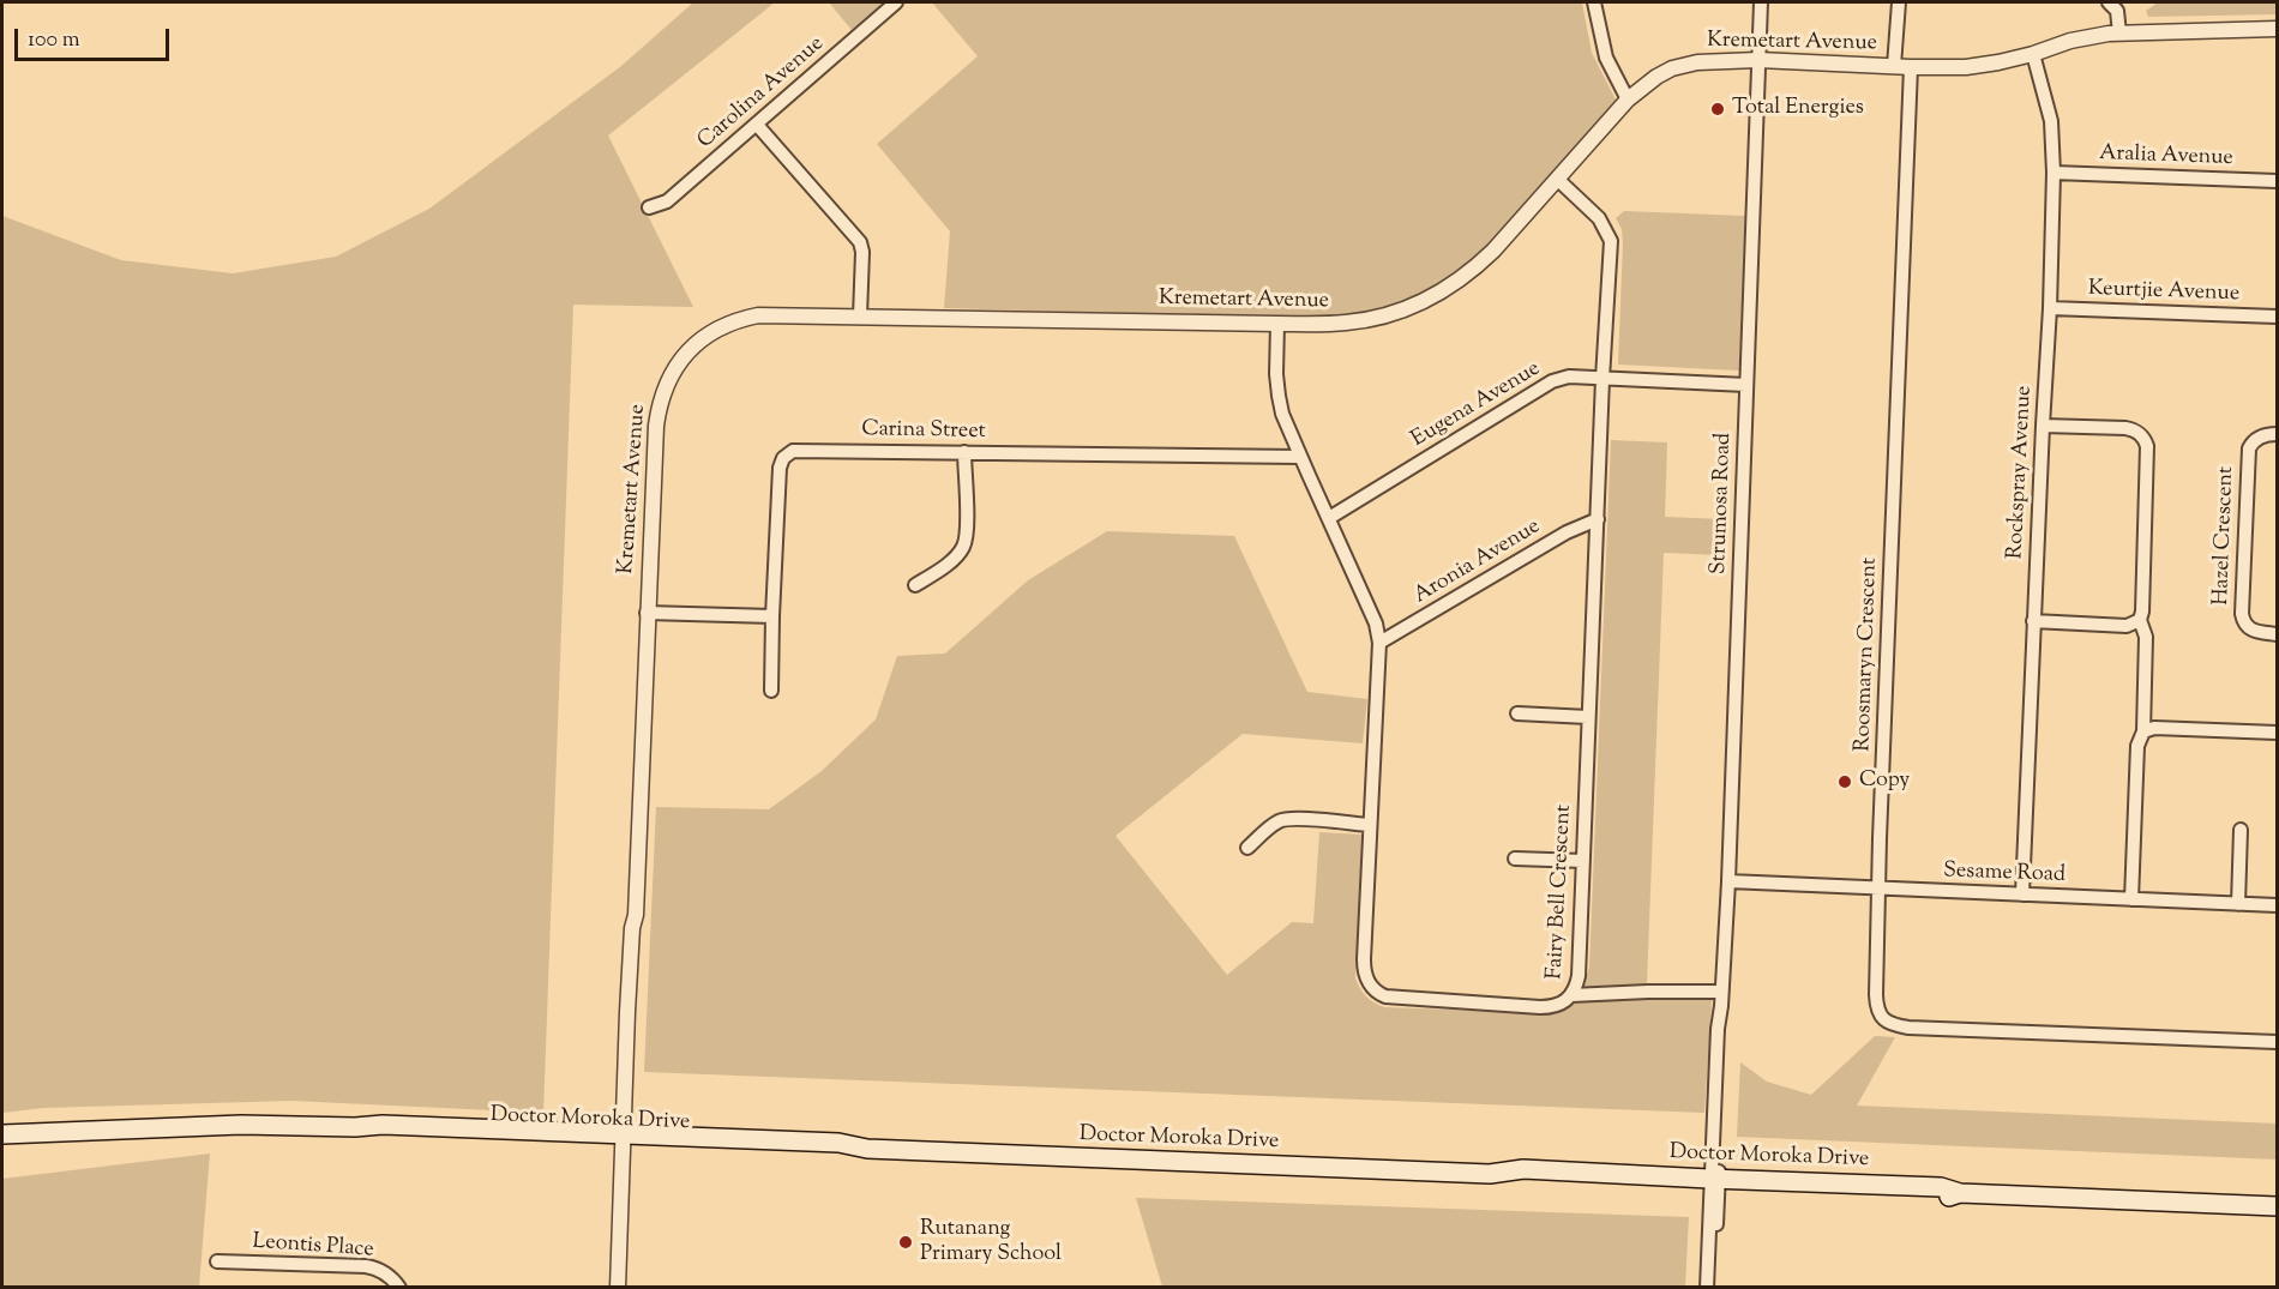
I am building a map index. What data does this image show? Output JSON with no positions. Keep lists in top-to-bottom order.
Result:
{
  "streets": {
    "main road": ["Doctor Moroka Drive"],
    "street": [
      "Kremetart Avenue",
      "Carolina Avenue",
      "Aralia Avenue",
      "Keurtjie Avenue",
      "Eugena Avenue",
      "Carina Street",
      "Rockspray Avenue",
      "Strumosa Road",
      "Hazel Crescent",
      "Aronia Avenue",
      "Roosmaryn Crescent",
      "Sesame Road",
      "Fairy Bell Crescent",
      "Leontis Place"
    ]
  },
  "crossings": [
    ["Kremetart Avenue", "Rockspray Avenue"],
    ["Kremetart Avenue", "Strumosa Road"],
    ["Kremetart Avenue", "Roosmaryn Crescent"],
    ["Kremetart Avenue", "Fairy Bell Crescent"],
    ["Kremetart Avenue", "Doctor Moroka Drive"],
    ["Aralia Avenue", "Rockspray Avenue"],
    ["Keurtjie Avenue", "Rockspray Avenue"],
    ["Eugena Avenue", "Strumosa Road"],
    ["Eugena Avenue", "Fairy Bell Crescent"],
    ["Carina Street", "Fairy Bell Crescent"],
    ["Rockspray Avenue", "Sesame Road"],
    ["Strumosa Road", "Sesame Road"],
    ["Strumosa Road", "Doctor Moroka Drive"],
    ["Aronia Avenue", "Fairy Bell Crescent"],
    ["Roosmaryn Crescent", "Sesame Road"]
  ],
  "places": ["Total Energies", "Copy", "Rutanang Primary School"],
  "scale_bar": "100 m"
}
